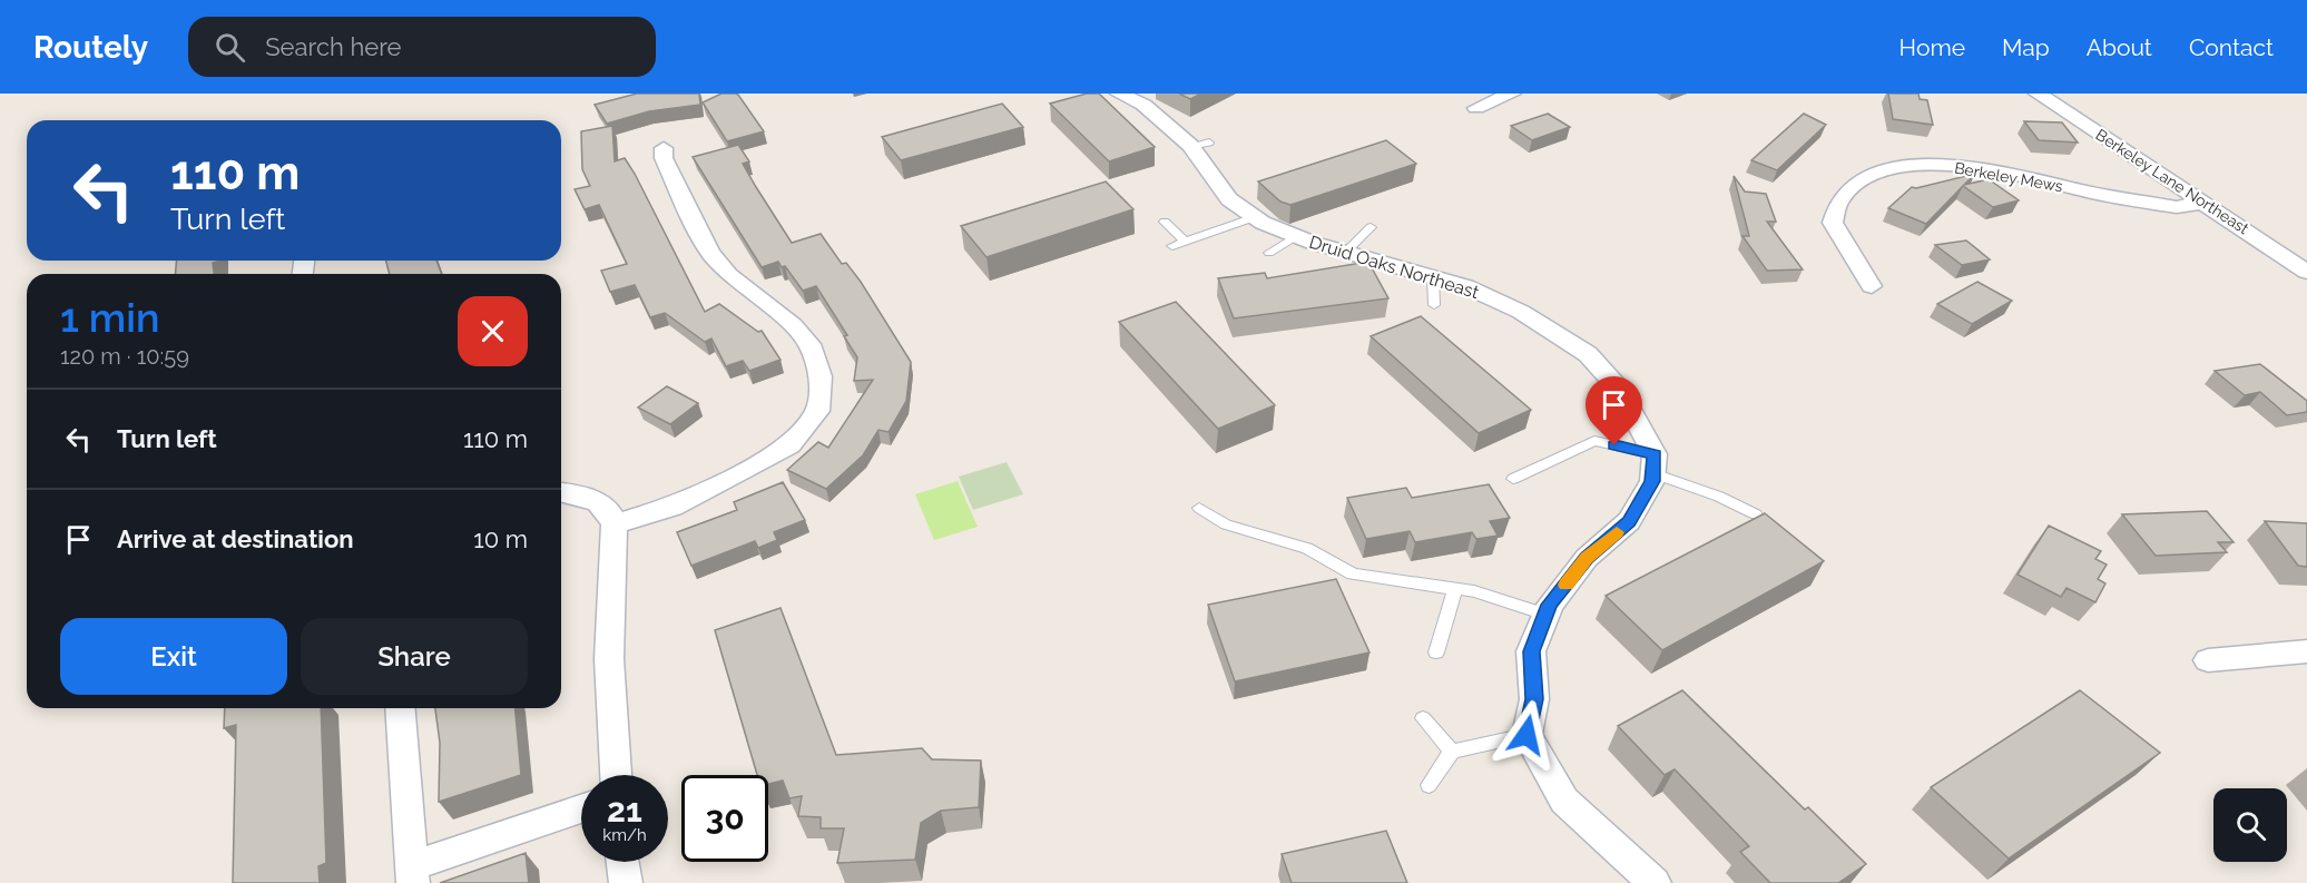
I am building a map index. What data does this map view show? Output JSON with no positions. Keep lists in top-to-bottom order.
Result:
{
  "streets": {
    "street": ["Berkeley Mews", "Berkeley Lane Northeast", "Druid Oaks Northeast"]
  },
  "crossings": [
    ["Berkeley Mews", "Berkeley Lane Northeast"]
  ],
  "page": {
    "header": "Routely",
    "search": "Search here",
    "nav": [
      "Home",
      "Map",
      "About",
      "Contact"
    ],
    "turn": ["110 m", "Turn left"],
    "heading": ["1 min", "120 m · 10:59"],
    "list": [
      {
        "name": "Turn left",
        "value": "110 m"
      },
      {
        "name": "Arrive at destination",
        "value": "10 m"
      }
    ],
    "buttons": ["Exit", "Share"],
    "speed": "21 km/h",
    "limit": "30"
  }
}
